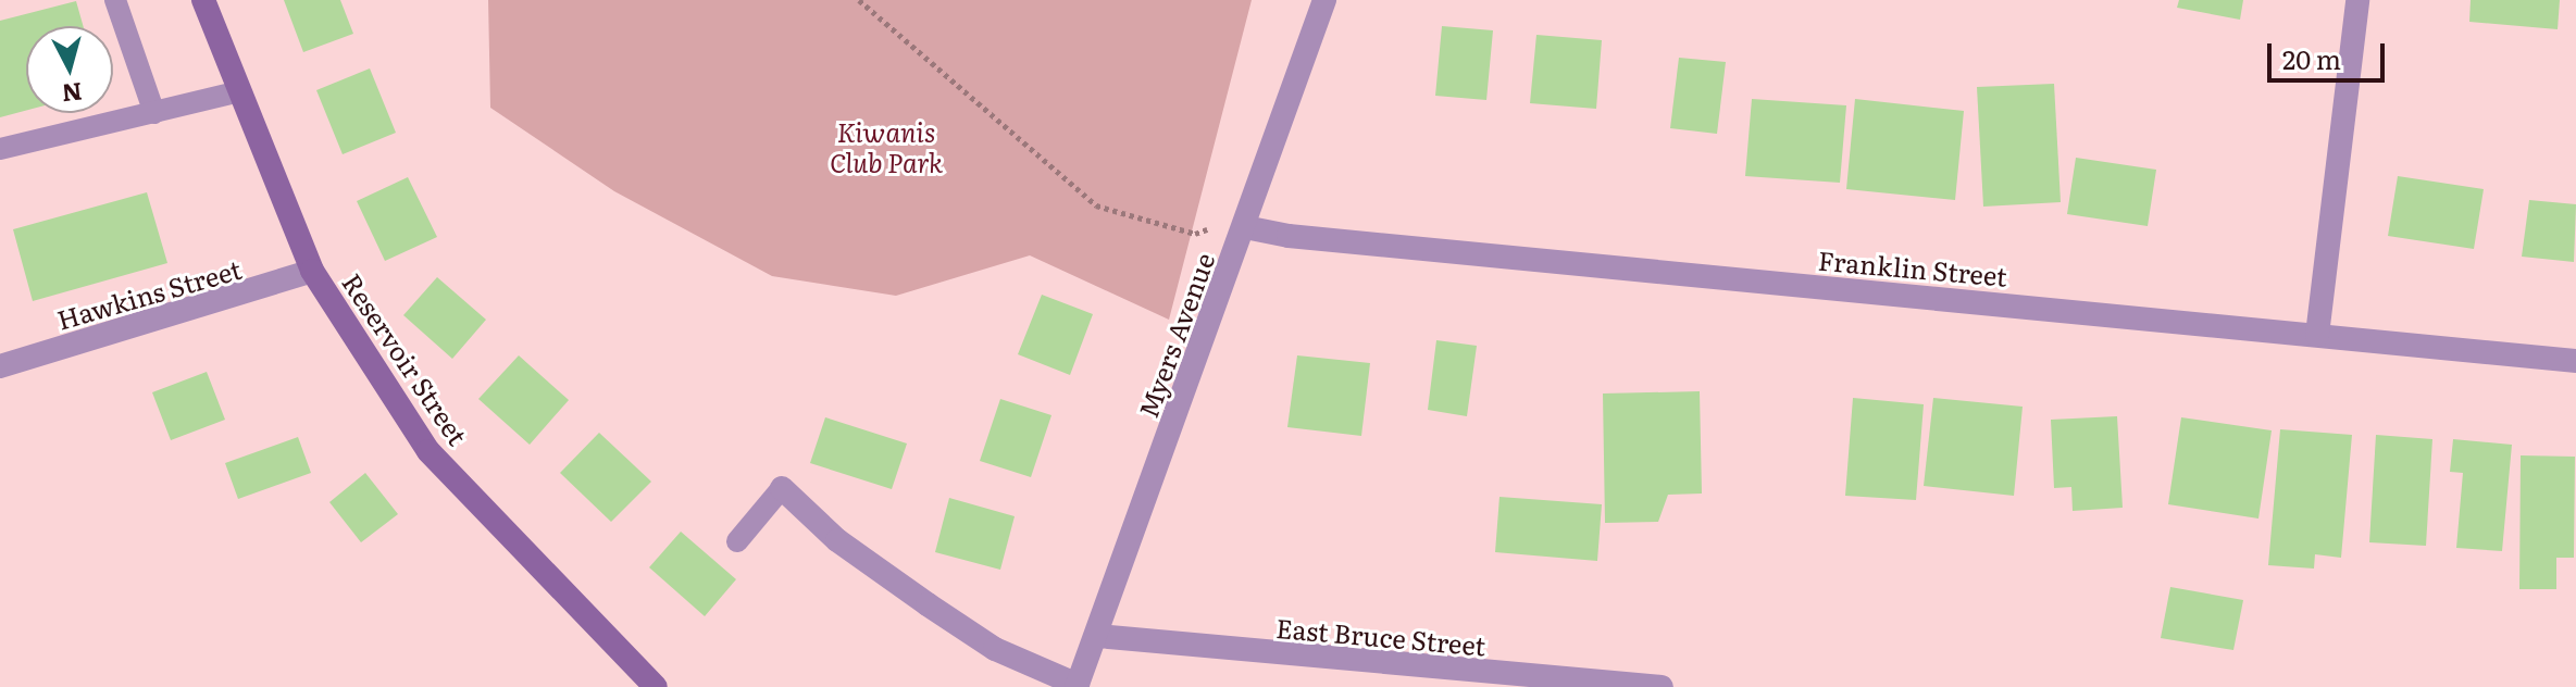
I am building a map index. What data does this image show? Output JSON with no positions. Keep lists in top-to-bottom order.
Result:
{
  "streets": {
    "main road": ["Reservoir Street"],
    "street": [
      "Franklin Street",
      "Hawkins Street",
      "Myers Avenue",
      "East Bruce Street"
    ]
  },
  "crossings": [
    ["Franklin Street", "Myers Avenue"],
    ["Hawkins Street", "Reservoir Street"],
    ["Myers Avenue", "East Bruce Street"]
  ],
  "parks": ["Kiwanis Club Park"],
  "scale_bar": "20 m",
  "north": "bottom"
}
